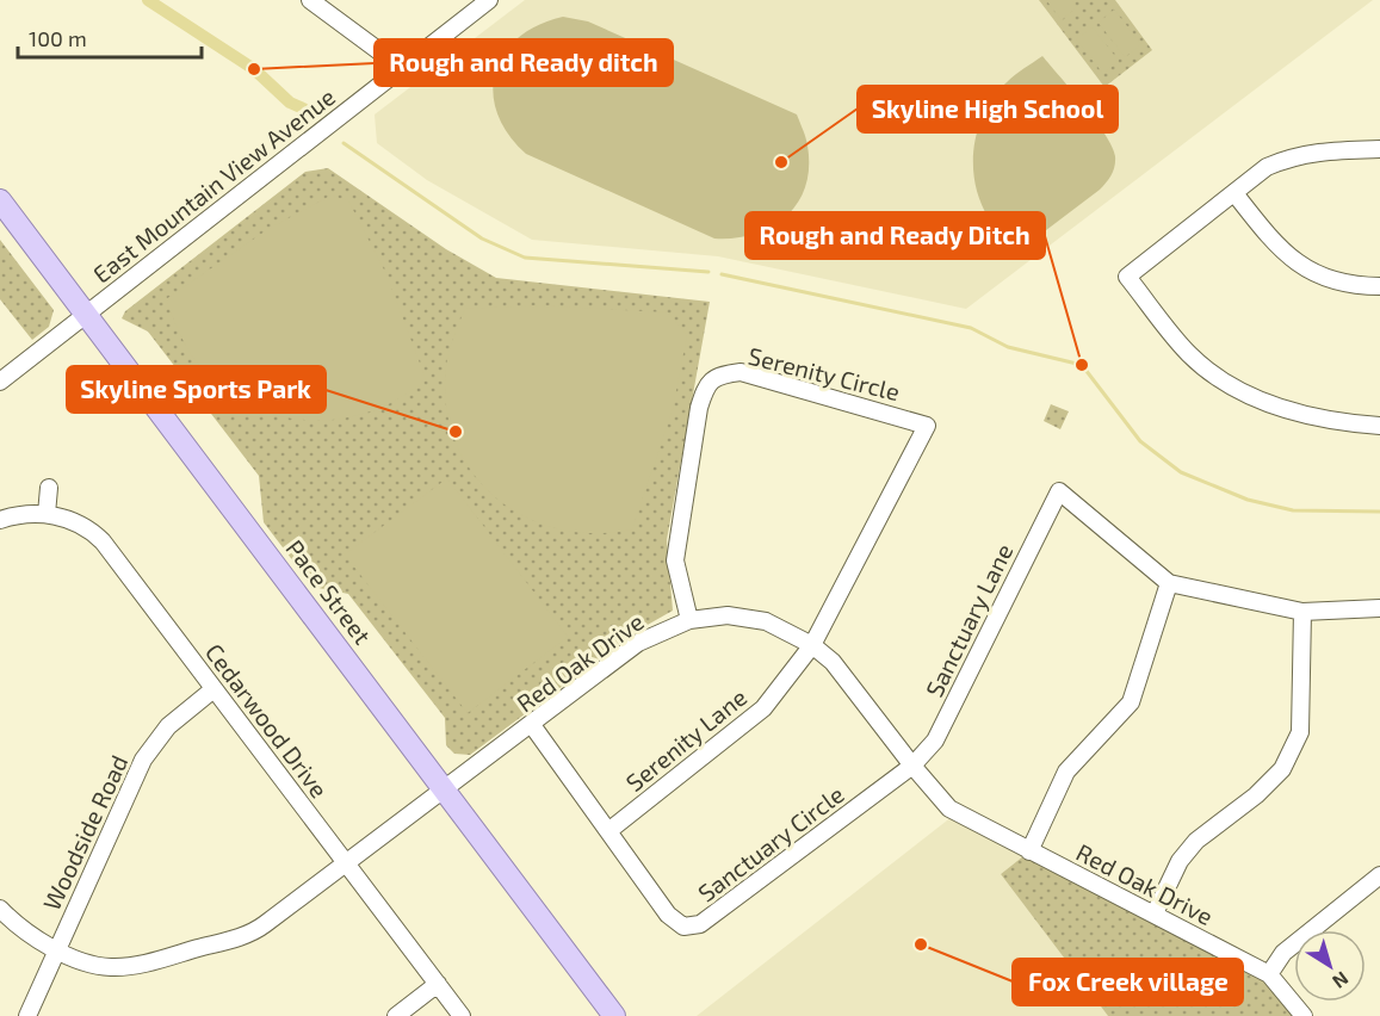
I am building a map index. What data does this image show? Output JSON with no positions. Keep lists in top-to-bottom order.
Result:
{
  "streets": {
    "main road": ["Pace Street"],
    "street": [
      "East Mountain View Avenue",
      "Serenity Circle",
      "Sanctuary Lane",
      "Red Oak Drive",
      "Cedarwood Drive",
      "Serenity Lane",
      "Woodside Road",
      "Sanctuary Circle"
    ]
  },
  "crossings": [
    ["East Mountain View Avenue", "Pace Street"],
    ["Serenity Circle", "Red Oak Drive"],
    ["Serenity Circle", "Serenity Lane"],
    ["Pace Street", "Red Oak Drive"],
    ["Sanctuary Lane", "Red Oak Drive"],
    ["Sanctuary Lane", "Sanctuary Circle"],
    ["Red Oak Drive", "Cedarwood Drive"],
    ["Red Oak Drive", "Serenity Lane"],
    ["Red Oak Drive", "Woodside Road"],
    ["Red Oak Drive", "Sanctuary Circle"],
    ["Cedarwood Drive", "Woodside Road"],
    ["Serenity Lane", "Sanctuary Circle"]
  ],
  "places": [
    "Rough and Ready ditch",
    "Skyline High School",
    "Rough and Ready Ditch",
    "Skyline Sports Park",
    "Fox Creek village"
  ],
  "scale_bar": "100 m",
  "north": "bottom right"
}
